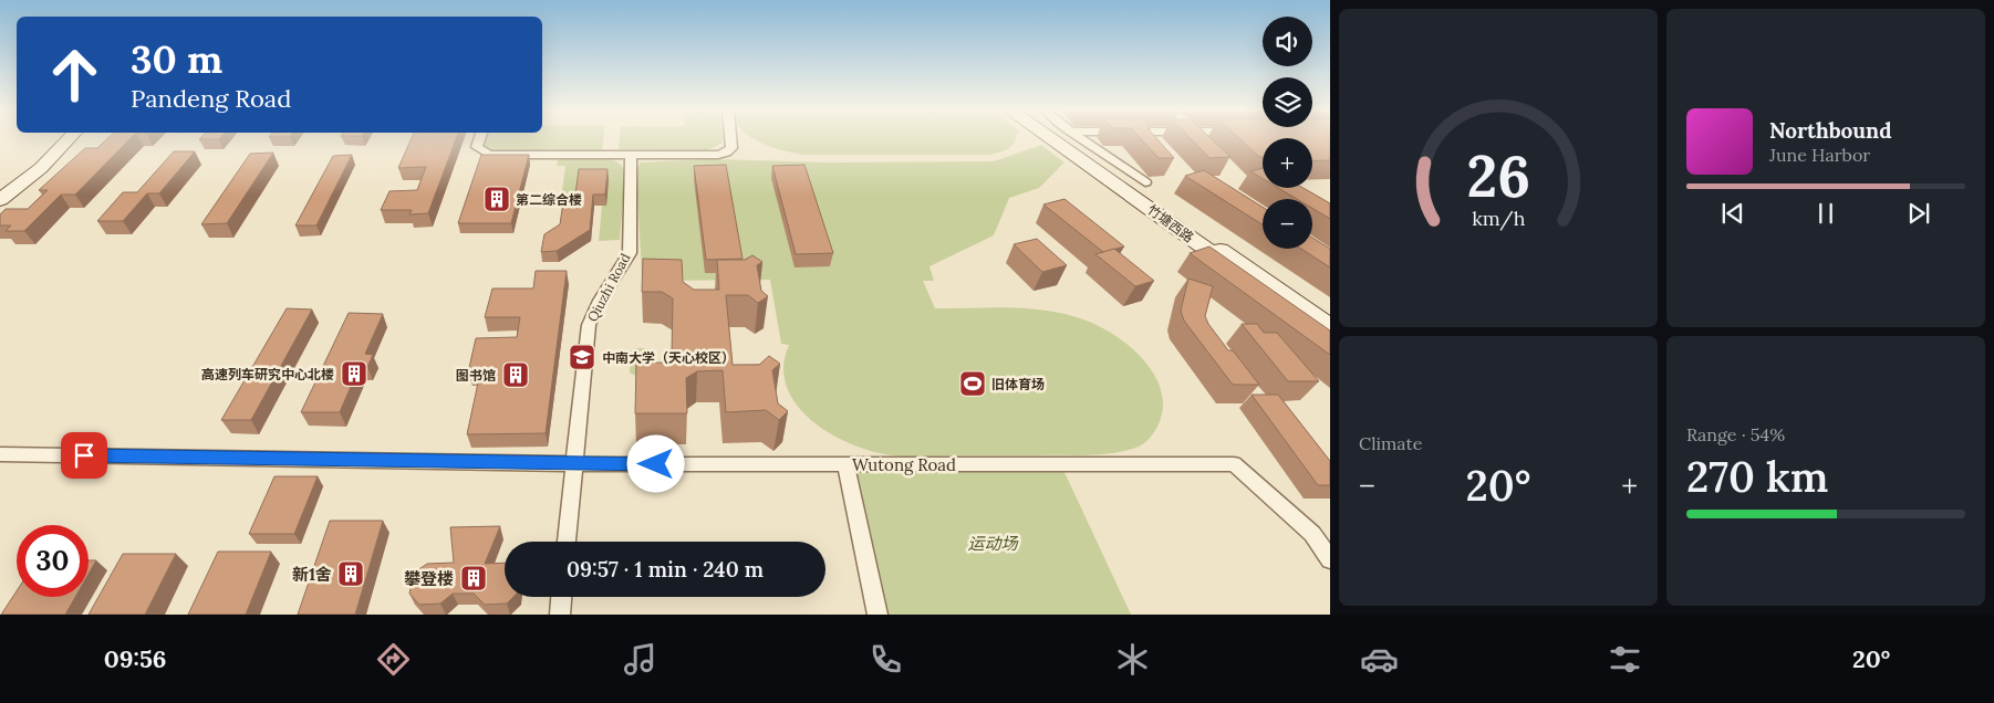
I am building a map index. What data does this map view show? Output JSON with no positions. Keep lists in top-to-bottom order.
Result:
{
  "streets": {
    "main road": ["竹塘西路"],
    "street": ["Qiuzhi Road", "Wutong Road"]
  },
  "crossings": [
    ["Qiuzhi Road", "Wutong Road"]
  ],
  "parks": ["运动场"],
  "places": {
    "building": [
      "第二综合楼",
      "高速列车研究中心北楼",
      "图书馆",
      "新1舍",
      "攀登楼"
    ],
    "school or university": ["中南大学（天心校区）"],
    "sports": ["旧体育场"]
  },
  "page": {
    "map_buttons": ["+", "−"],
    "turn": ["30 m", "Pandeng Road"],
    "song": ["Northbound", "June Harbor"],
    "tile": [
      "Climate",
      ["Range · 54%", "270 km"]
    ],
    "heat": ["−", "20°", "+"],
    "limit": "30",
    "trip": "09:57 · 1 min · 240 m",
    "tabs": ["09:56", "20°"],
    "gauge": ["26", "km/h"]
  }
}
